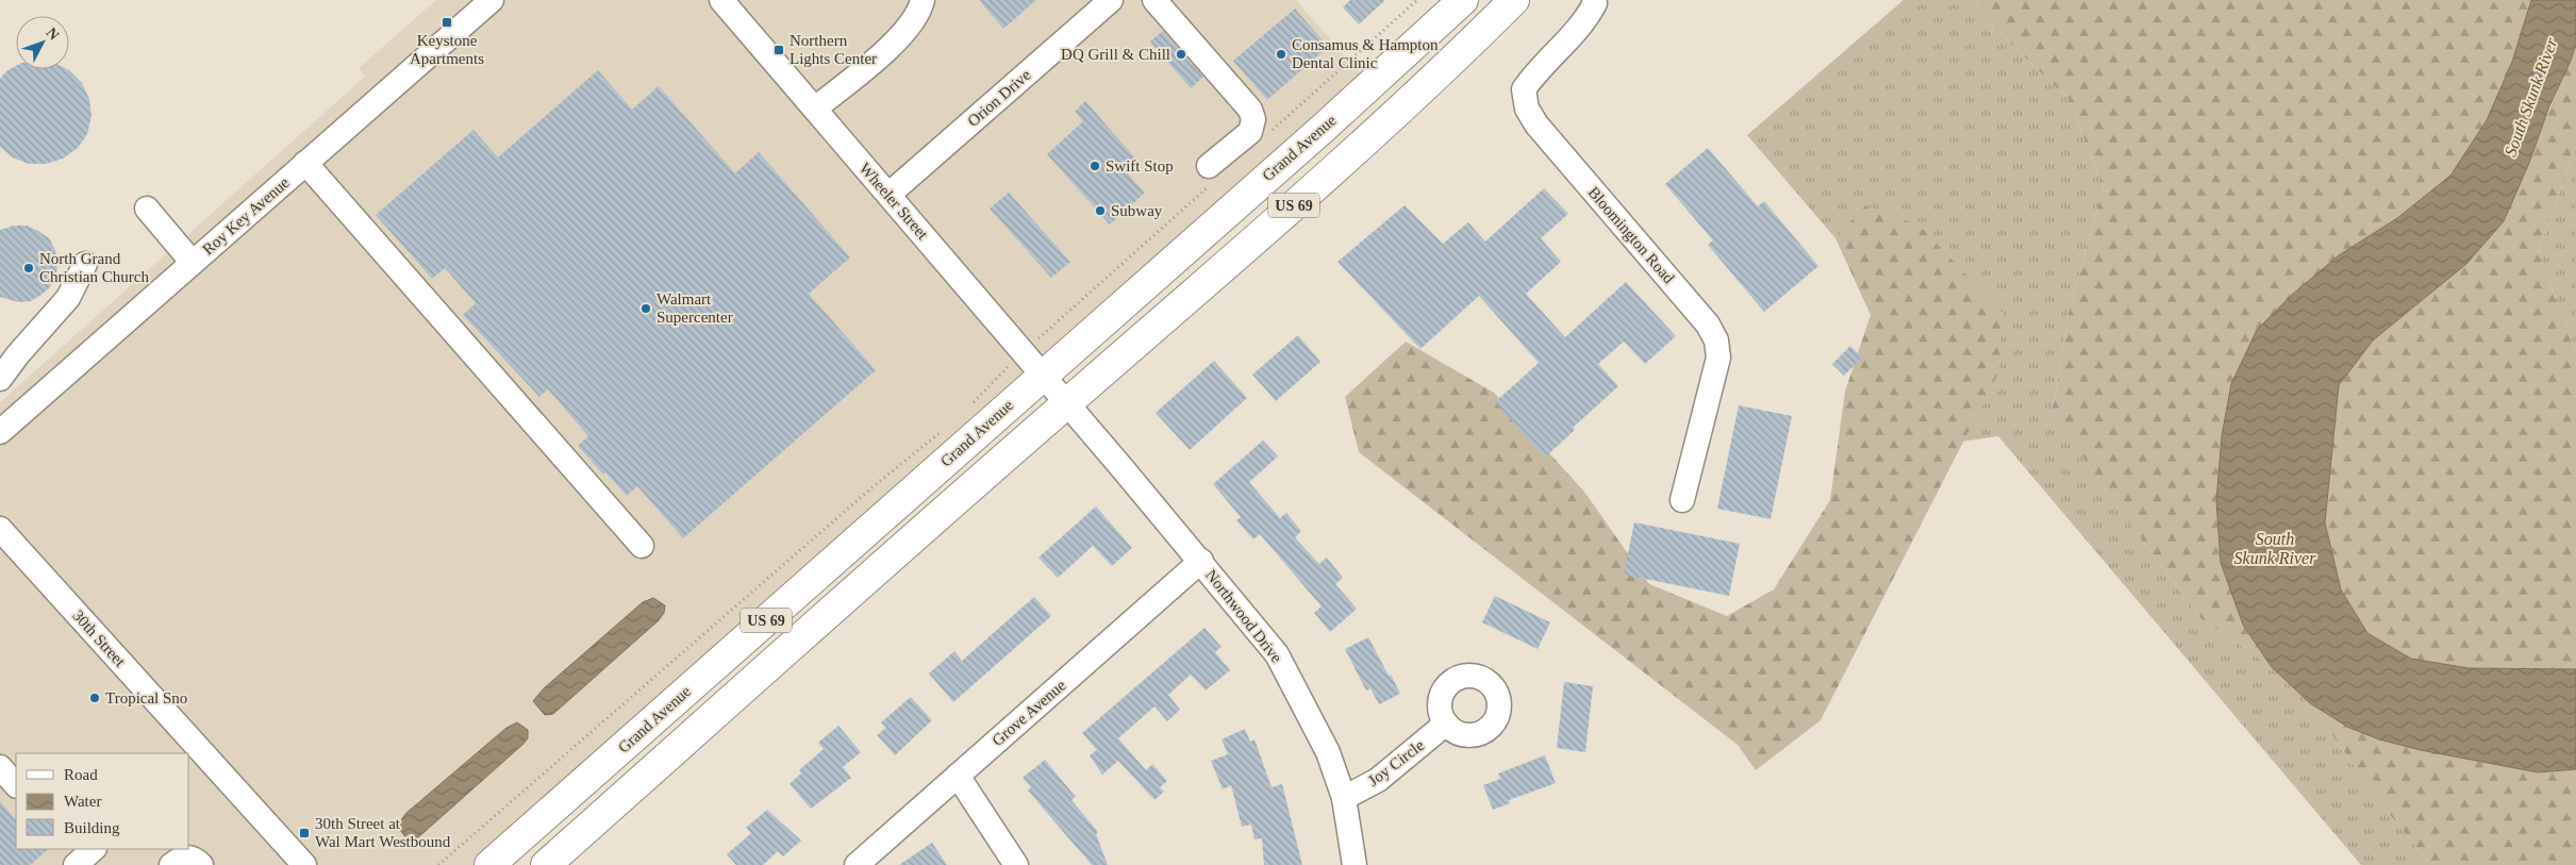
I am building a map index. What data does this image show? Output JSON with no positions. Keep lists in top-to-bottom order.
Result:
{
  "streets": {
    "main road": ["Grand Avenue", "US 69"],
    "street": [
      "Orion Drive",
      "Wheeler Street",
      "Roy Key Avenue",
      "Bloomington Road",
      "Northwood Drive",
      "30th Street",
      "Grove Avenue",
      "Joy Circle"
    ]
  },
  "crossings": [
    ["Orion Drive", "Wheeler Street"],
    ["Grand Avenue", "Wheeler Street"],
    ["Wheeler Street", "US 69"],
    ["Wheeler Street", "Northwood Drive"],
    ["US 69", "Northwood Drive"],
    ["Northwood Drive", "Grove Avenue"],
    ["Northwood Drive", "Joy Circle"]
  ],
  "water": ["South Skunk River"],
  "places": {
    "transit": ["Keystone Apartments", "Northern Lights Center", "30th Street at Wal Mart Westbound"],
    "other": [
      "DQ Grill & Chill",
      "Consamus & Hampton Dental Clinic",
      "Swift Stop",
      "Subway",
      "North Grand Christian Church",
      "Walmart Supercenter",
      "Tropical Sno"
    ]
  },
  "legend": ["Road", "Water", "Building"],
  "north": "top right"
}
